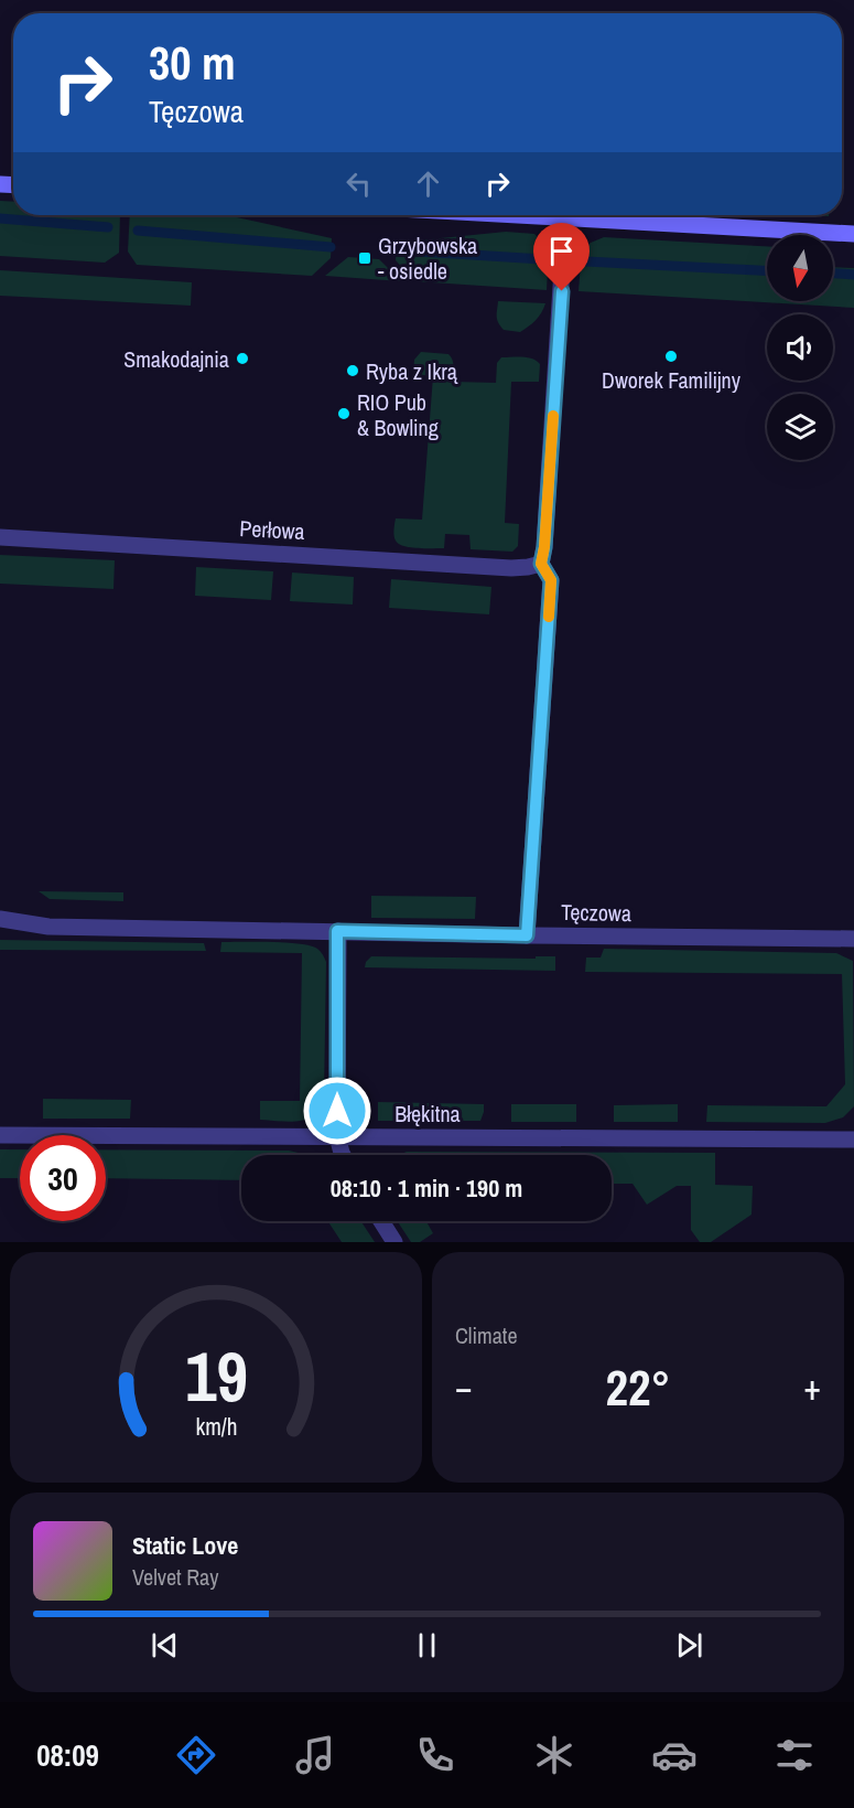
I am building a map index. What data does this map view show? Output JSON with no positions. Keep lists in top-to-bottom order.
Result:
{
  "streets": {
    "street": ["Perłowa", "Tęczowa", "Błękitna"]
  },
  "places": {
    "transit": ["Grzybowska - osiedle"],
    "other": [
      "Dworek Familijny",
      "Smakodajnia",
      "Ryba z Ikrą",
      "RIO Pub & Bowling"
    ]
  },
  "north": "bottom",
  "page": {
    "turn": ["30 m", "Tęczowa"],
    "limit": "30",
    "trip": "08:10 · 1 min · 190 m",
    "tile": "Climate",
    "heat": ["−", "22°", "+"],
    "song": ["Static Love", "Velvet Ray"],
    "tabs": "08:09",
    "gauge": ["19", "km/h"]
  }
}
